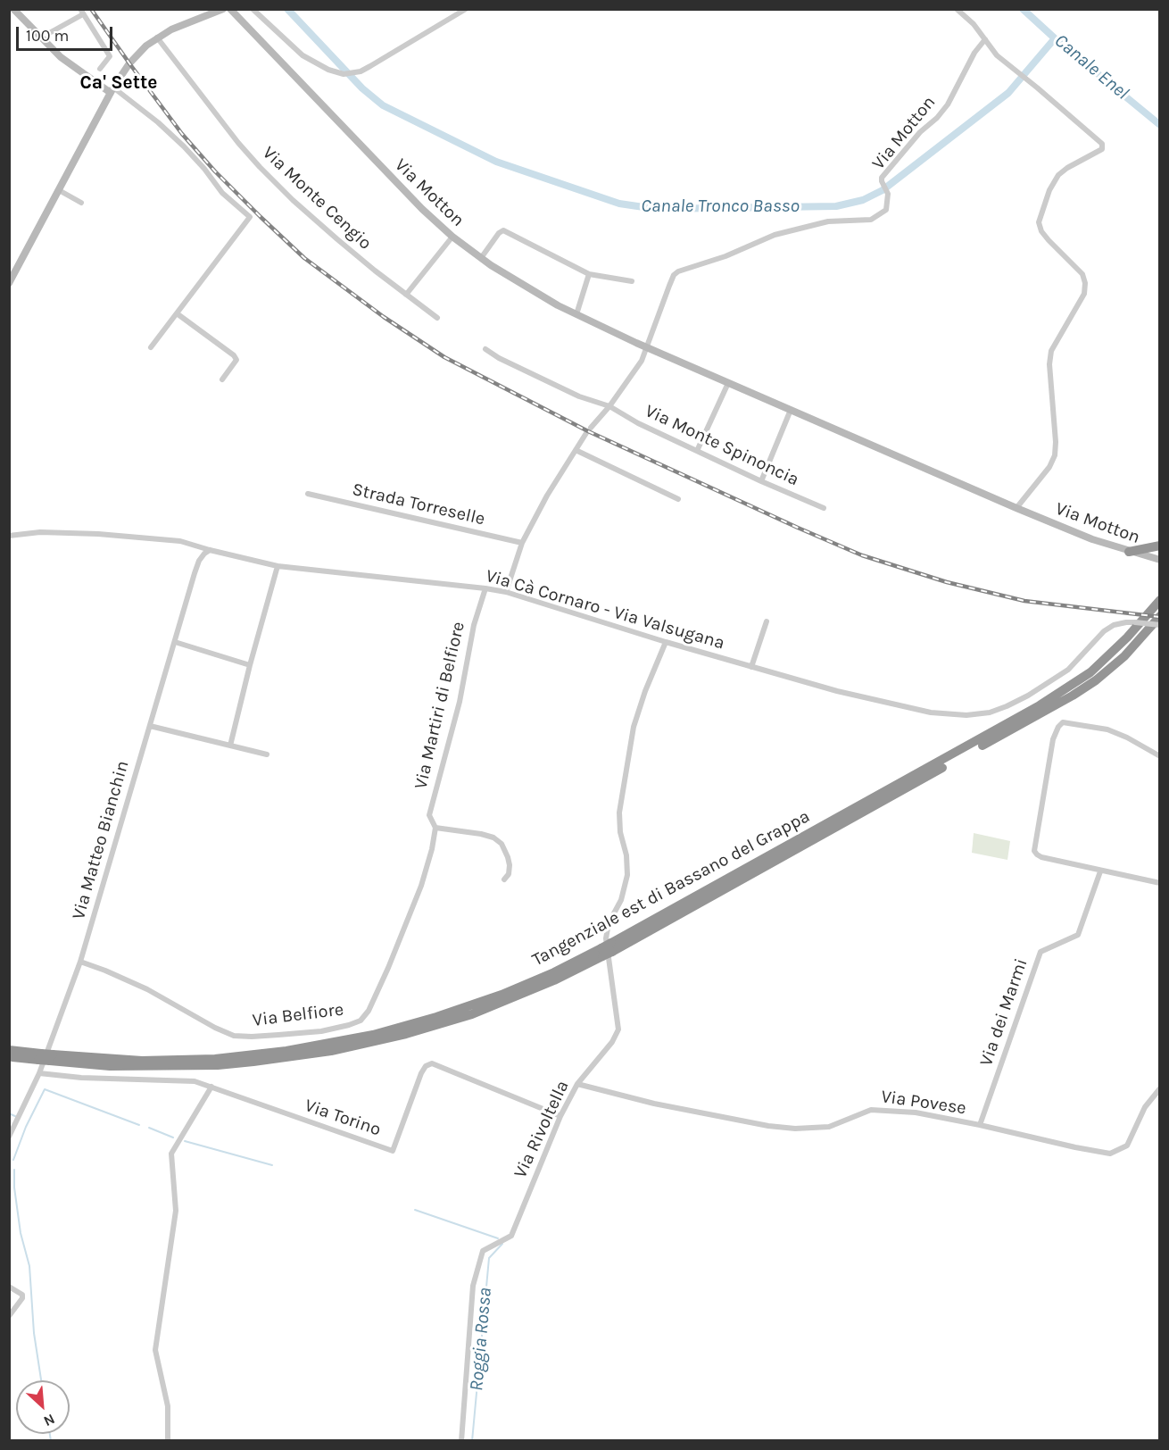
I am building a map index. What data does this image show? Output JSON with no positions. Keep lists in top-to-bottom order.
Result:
{
  "streets": {
    "highway": ["Tangenziale est di Bassano del Grappa"],
    "main road": ["Via Motton"],
    "street": [
      "Via Monte Cengio",
      "Via Monte Spinoncia",
      "Strada Torreselle",
      "Via Cà Cornaro - Via Valsugana",
      "Via Martiri di Belfiore",
      "Via Matteo Bianchin",
      "Via dei Marmi",
      "Via Belfiore",
      "Via Povese",
      "Via Torino",
      "Via Rivoltella"
    ]
  },
  "crossings": [
    ["Via Cà Cornaro - Via Valsugana", "Via Martiri di Belfiore"],
    ["Via Cà Cornaro - Via Valsugana", "Via Matteo Bianchin"],
    ["Via Cà Cornaro - Via Valsugana", "Via Rivoltella"],
    ["Via Martiri di Belfiore", "Via Belfiore"],
    ["Via Matteo Bianchin", "Via Belfiore"],
    ["Via Matteo Bianchin", "Via Torino"],
    ["Via dei Marmi", "Via Povese"],
    ["Via Povese", "Via Rivoltella"],
    ["Via Torino", "Via Rivoltella"]
  ],
  "districts": ["Ca' Sette"],
  "water": ["Canale Enel", "Canale Tronco Basso", "Roggia Rossa"],
  "scale_bar": "100 m",
  "north": "bottom right"
}
